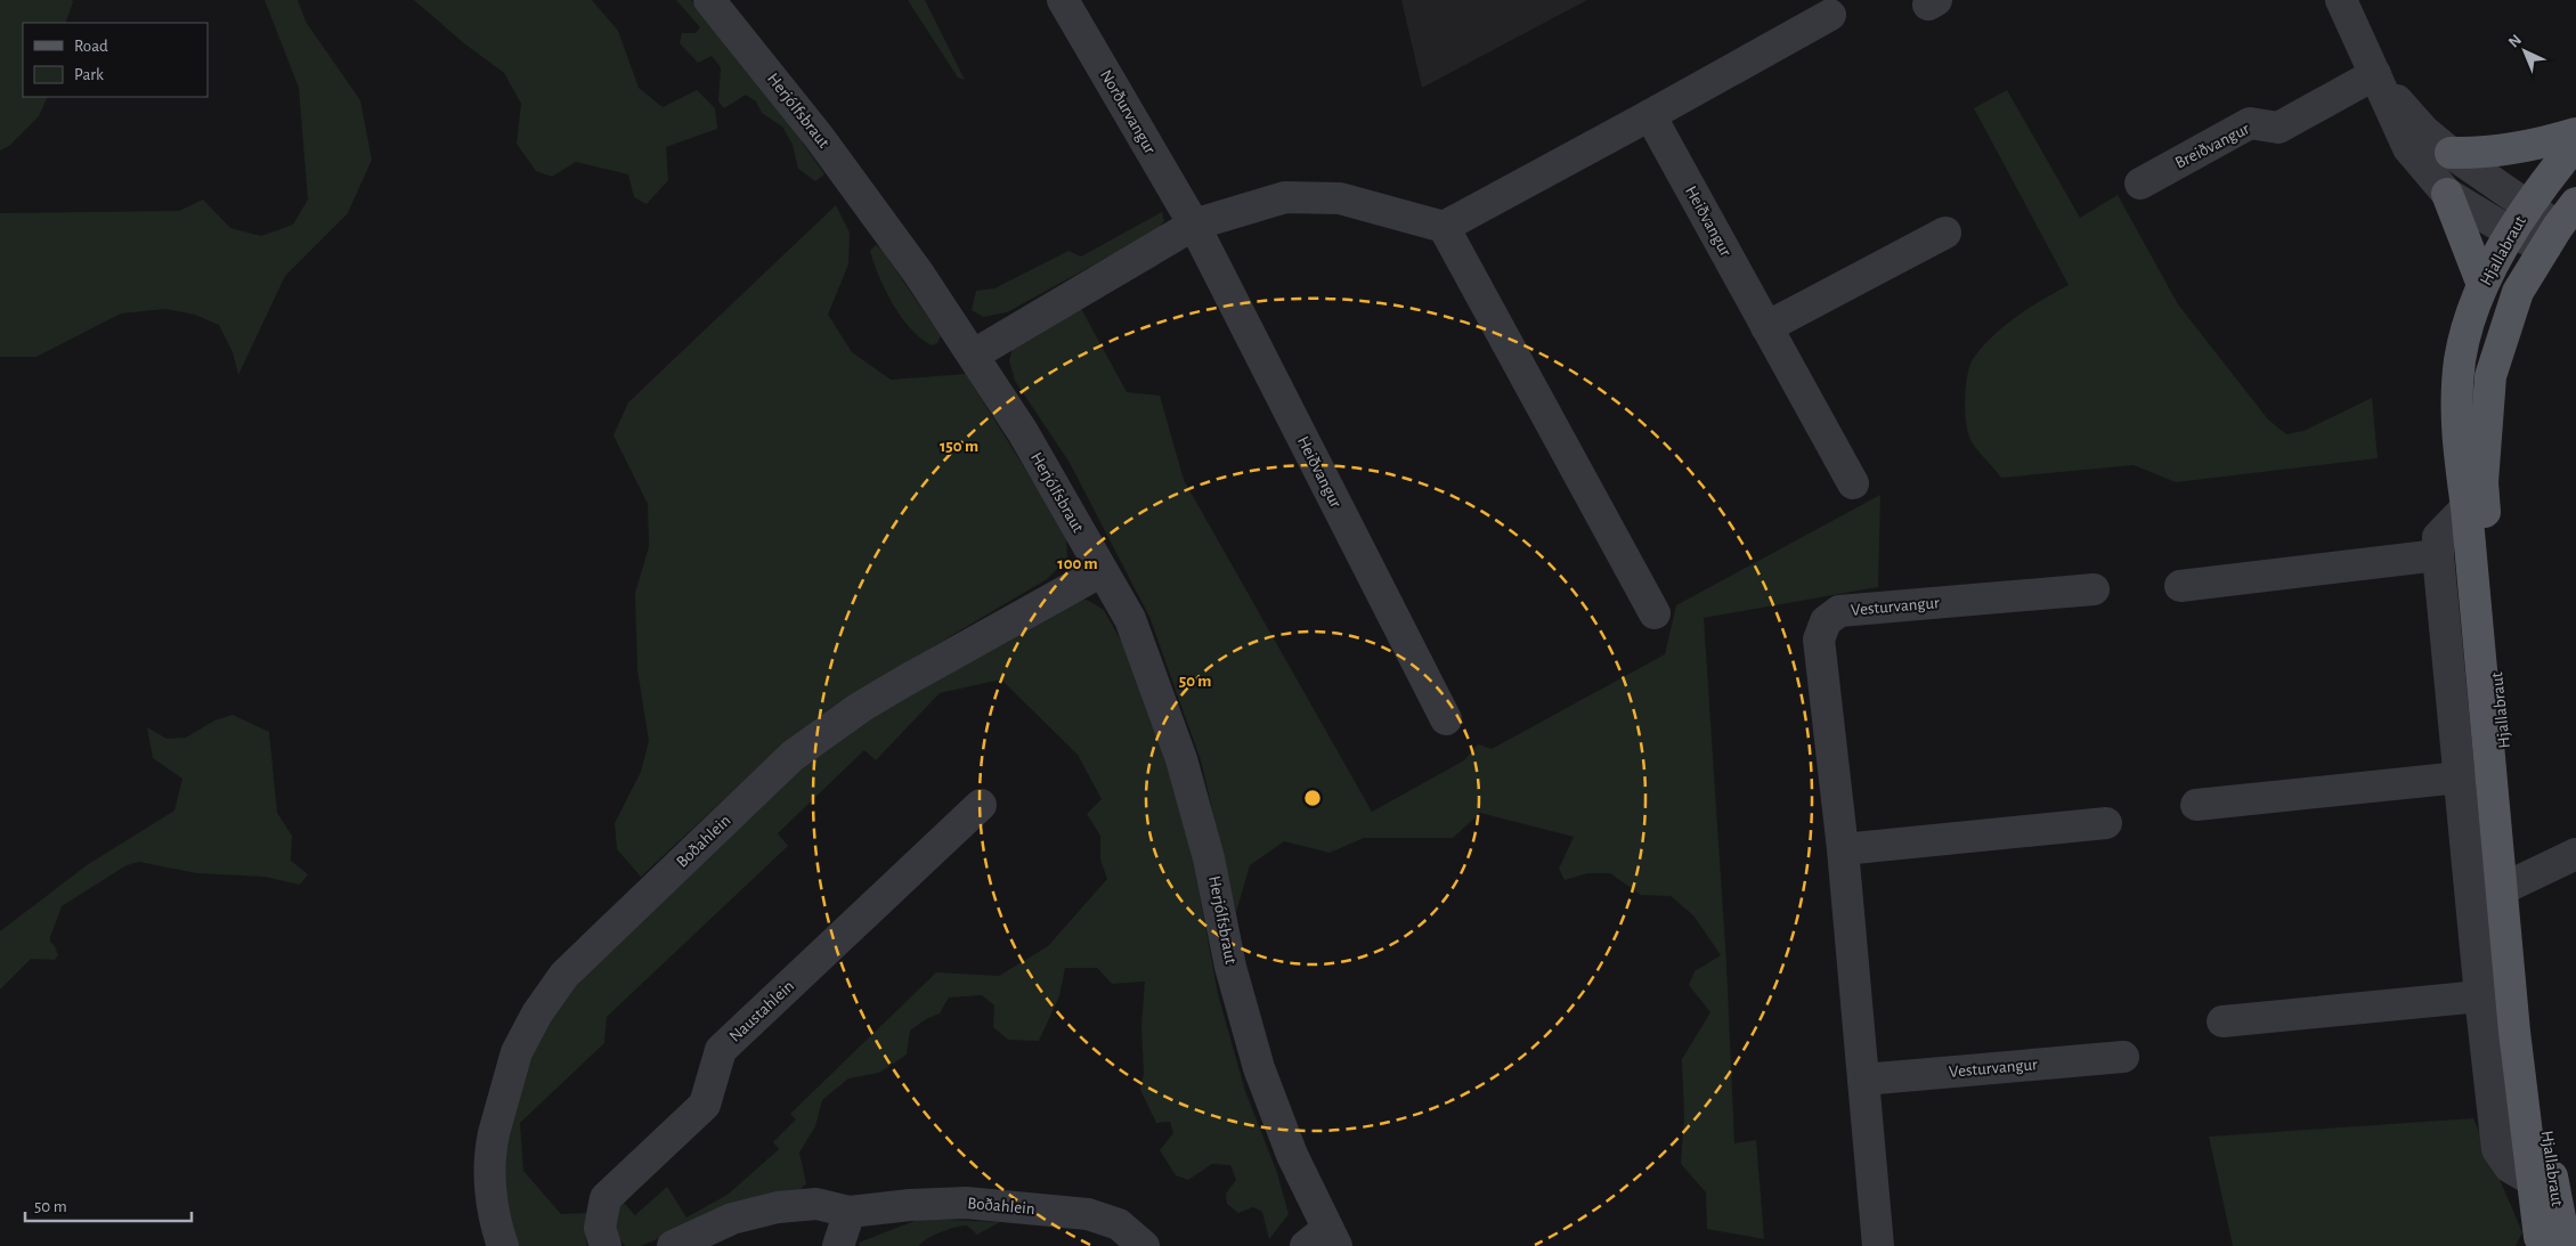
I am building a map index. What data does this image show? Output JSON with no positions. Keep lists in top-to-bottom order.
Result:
{
  "streets": {
    "main road": ["Hjallabraut"],
    "street": [
      "Herjólfsbraut",
      "Norðurvangur",
      "Breiðvangur",
      "Heiðvangur",
      "Vesturvangur",
      "Boðahlein",
      "Naustahlein"
    ]
  },
  "crossings": [
    ["Herjólfsbraut", "Boðahlein"],
    ["Norðurvangur", "Heiðvangur"]
  ],
  "legend": ["Road", "Park"],
  "scale_bar": "50 m",
  "north": "top left",
  "rings": ["150 m", "100 m", "50 m"]
}
